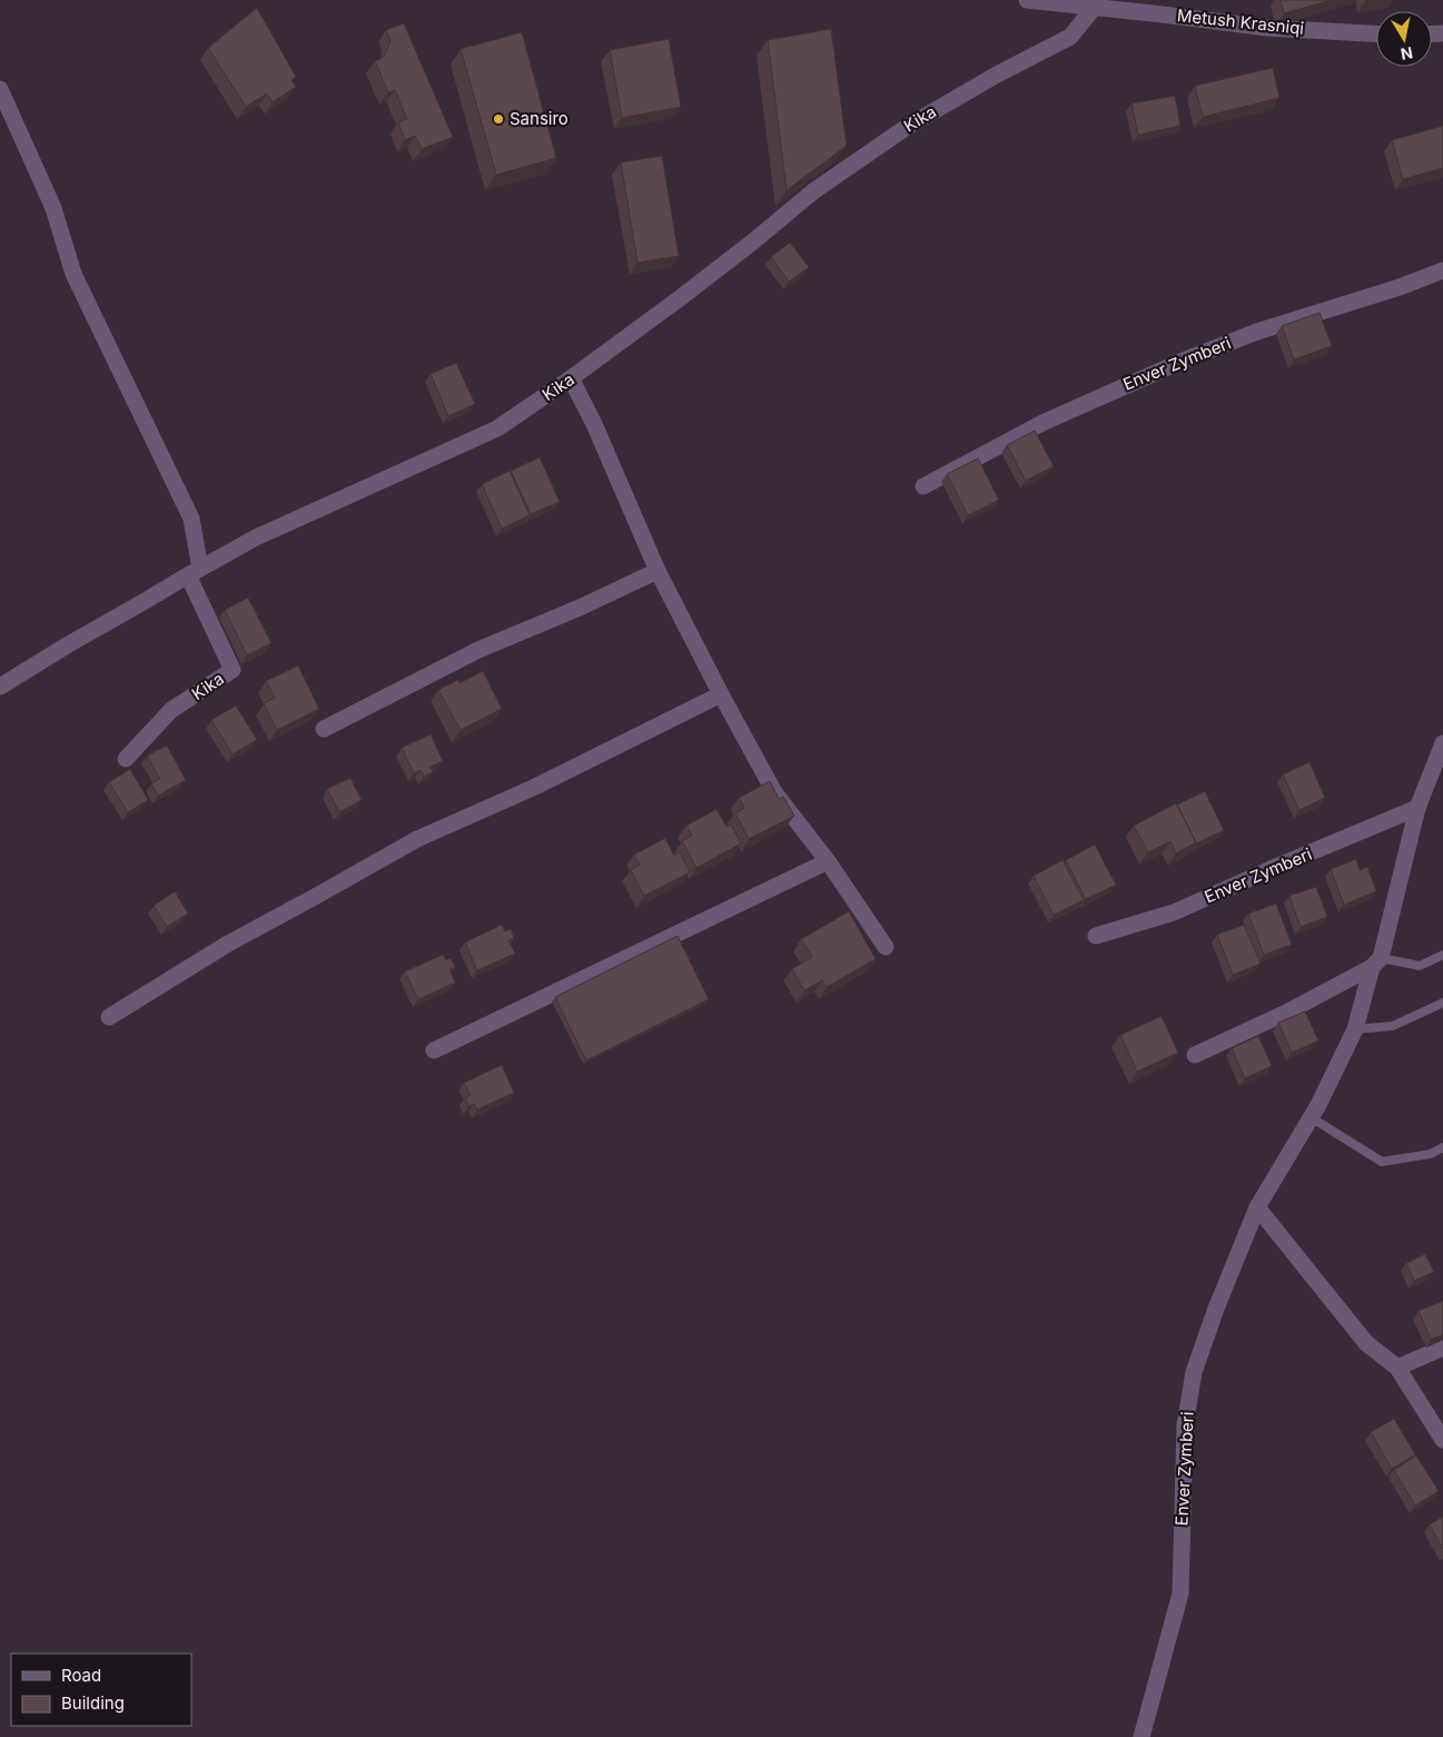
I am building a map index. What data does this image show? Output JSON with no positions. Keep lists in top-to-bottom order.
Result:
{
  "streets": {
    "street": ["Metush Krasniqi", "Kika", "Enver Zymberi"]
  },
  "crossings": [
    ["Metush Krasniqi", "Kika"]
  ],
  "places": ["Sansiro"],
  "legend": ["Road", "Building"],
  "north": "bottom"
}
